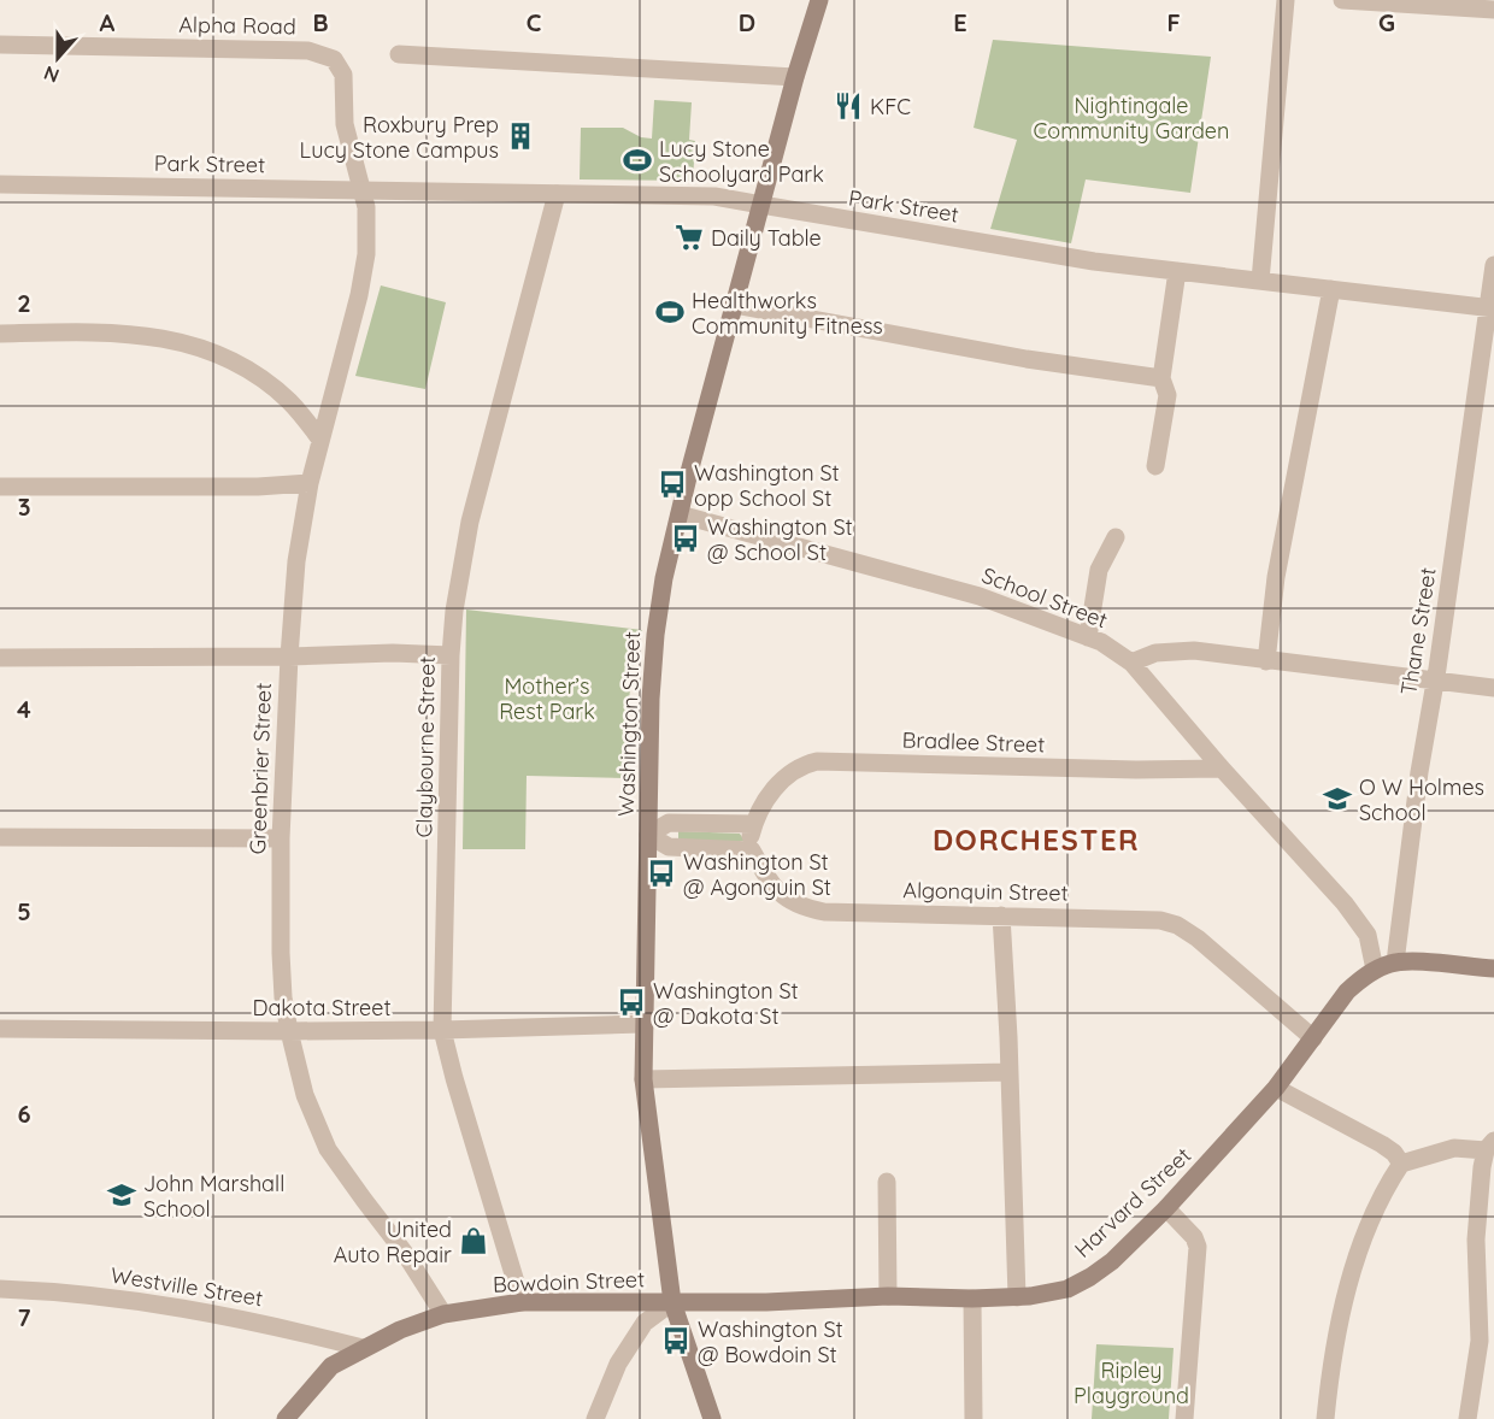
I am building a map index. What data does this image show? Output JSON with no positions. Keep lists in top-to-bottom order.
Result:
{
  "streets": {
    "main road": ["Washington Street", "Harvard Street", "Bowdoin Street"],
    "street": [
      "Alpha Road",
      "Park Street",
      "School Street",
      "Thane Street",
      "Bradlee Street",
      "Claybourne Street",
      "Greenbrier Street",
      "Algonquin Street",
      "Dakota Street",
      "Westville Street"
    ]
  },
  "crossings": [
    ["Alpha Road", "Park Street"],
    ["Alpha Road", "Greenbrier Street"],
    ["Park Street", "Thane Street"],
    ["Park Street", "Washington Street"],
    ["Park Street", "Claybourne Street"],
    ["Park Street", "Greenbrier Street"],
    ["School Street", "Washington Street"],
    ["School Street", "Bradlee Street"],
    ["School Street", "Harvard Street"],
    ["Thane Street", "Harvard Street"],
    ["Washington Street", "Dakota Street"],
    ["Washington Street", "Harvard Street"],
    ["Washington Street", "Bowdoin Street"],
    ["Bradlee Street", "Algonquin Street"],
    ["Claybourne Street", "Dakota Street"],
    ["Claybourne Street", "Bowdoin Street"],
    ["Greenbrier Street", "Dakota Street"],
    ["Greenbrier Street", "Bowdoin Street"],
    ["Algonquin Street", "Harvard Street"],
    ["Harvard Street", "Bowdoin Street"],
    ["Bowdoin Street", "Westville Street"]
  ],
  "districts": ["DORCHESTER"],
  "parks": ["Nightingale Community Garden", "Mother’s Rest Park", "Ripley Playground"],
  "places": {
    "restaurant": ["KFC"],
    "building": ["Roxbury Prep Lucy Stone Campus"],
    "sports": ["Lucy Stone Schoolyard Park", "Healthworks Community Fitness"],
    "supermarket": ["Daily Table"],
    "bus stop": [
      "Washington St opp School St",
      "Washington St @ School St",
      "Washington St @ Agonguin St",
      "Washington St @ Dakota St",
      "Washington St @ Bowdoin St"
    ],
    "school or university": ["O W Holmes School", "John Marshall School"],
    "shop": ["United Auto Repair"]
  },
  "north": "bottom",
  "grid": {
    "columns": [
      "A",
      "B",
      "C",
      "D",
      "E",
      "F",
      "G"
    ],
    "rows": [
      "2",
      "3",
      "4",
      "5",
      "6",
      "7"
    ]
  }
}
